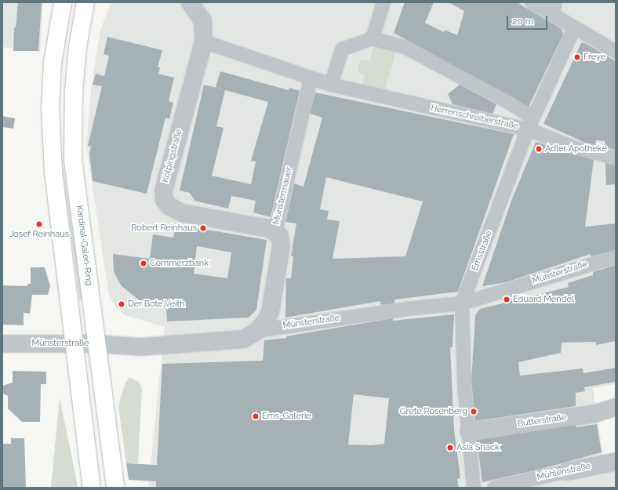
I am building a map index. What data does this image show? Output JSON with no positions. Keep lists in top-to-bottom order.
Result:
{
  "streets": {
    "main road": ["Kardinal-Galen-Ring"],
    "street": [
      "Herrenschreiberstraße",
      "Kolpingstraße",
      "Münstermauer",
      "Emsstraße",
      "Münsterstraße",
      "Butterstraße",
      "Mühlenstraße"
    ]
  },
  "crossings": [
    ["Herrenschreiberstraße", "Kolpingstraße"],
    ["Herrenschreiberstraße", "Münstermauer"],
    ["Herrenschreiberstraße", "Emsstraße"],
    ["Kolpingstraße", "Münstermauer"],
    ["Münstermauer", "Münsterstraße"],
    ["Kardinal-Galen-Ring", "Münsterstraße"],
    ["Emsstraße", "Münsterstraße"],
    ["Emsstraße", "Butterstraße"]
  ],
  "places": [
    "Freye",
    "Adler Apotheke",
    "Josef Reinhaus",
    "Robert Reinhaus",
    "Commerzbank",
    "Eduard Mendel",
    "Der Bote Veith",
    "Grete Rosenberg",
    "Ems-Galerie",
    "Asia Snack"
  ],
  "scale_bar": "20 m"
}
